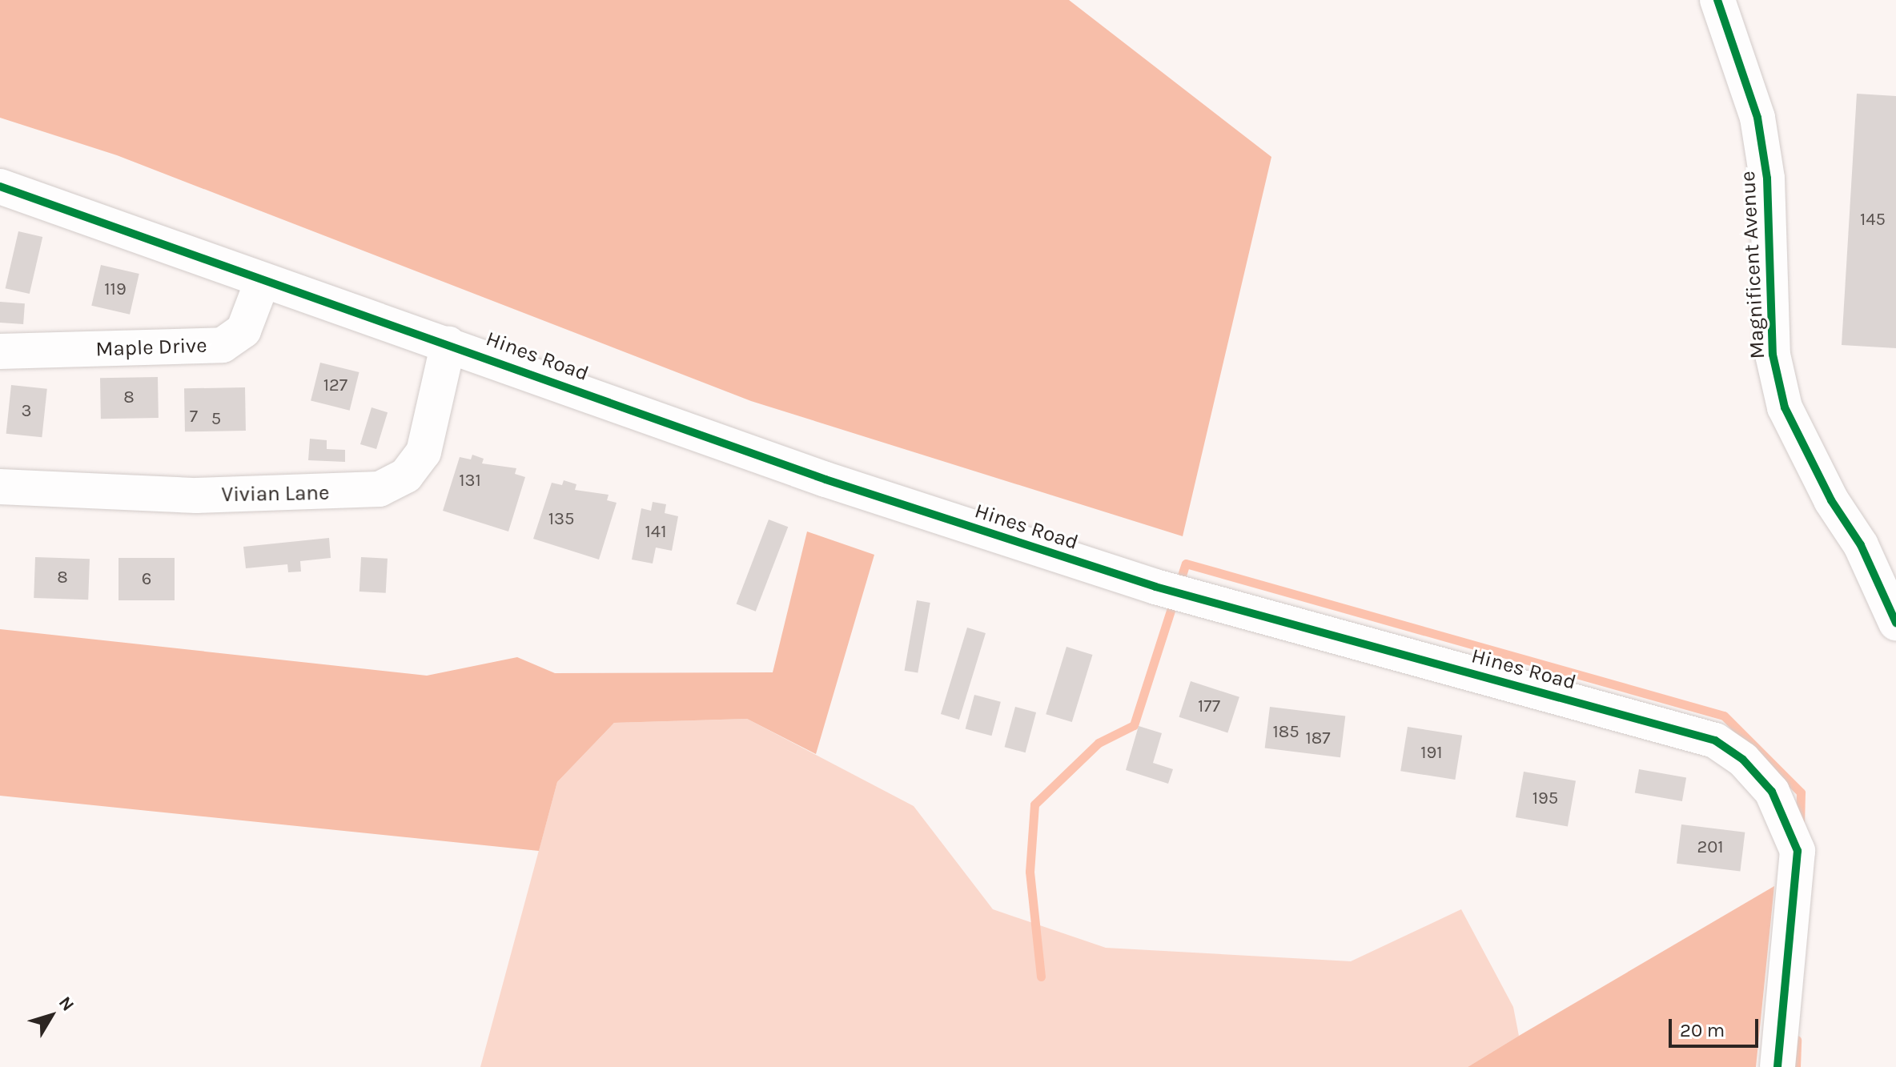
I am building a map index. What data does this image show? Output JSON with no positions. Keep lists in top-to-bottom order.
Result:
{
  "streets": {
    "street": [
      "Magnificent Avenue",
      "Maple Drive",
      "Hines Road",
      "Vivian Lane"
    ]
  },
  "crossings": [
    ["Maple Drive", "Hines Road"],
    ["Hines Road", "Vivian Lane"]
  ],
  "house_numbers": [
    "145",
    "119",
    "127",
    "8",
    "3",
    "7",
    "5",
    "131",
    "135",
    "141",
    "8",
    "6",
    "177",
    "185",
    "187",
    "191",
    "195",
    "201"
  ],
  "scale_bar": "20 m",
  "north": "top right"
}
